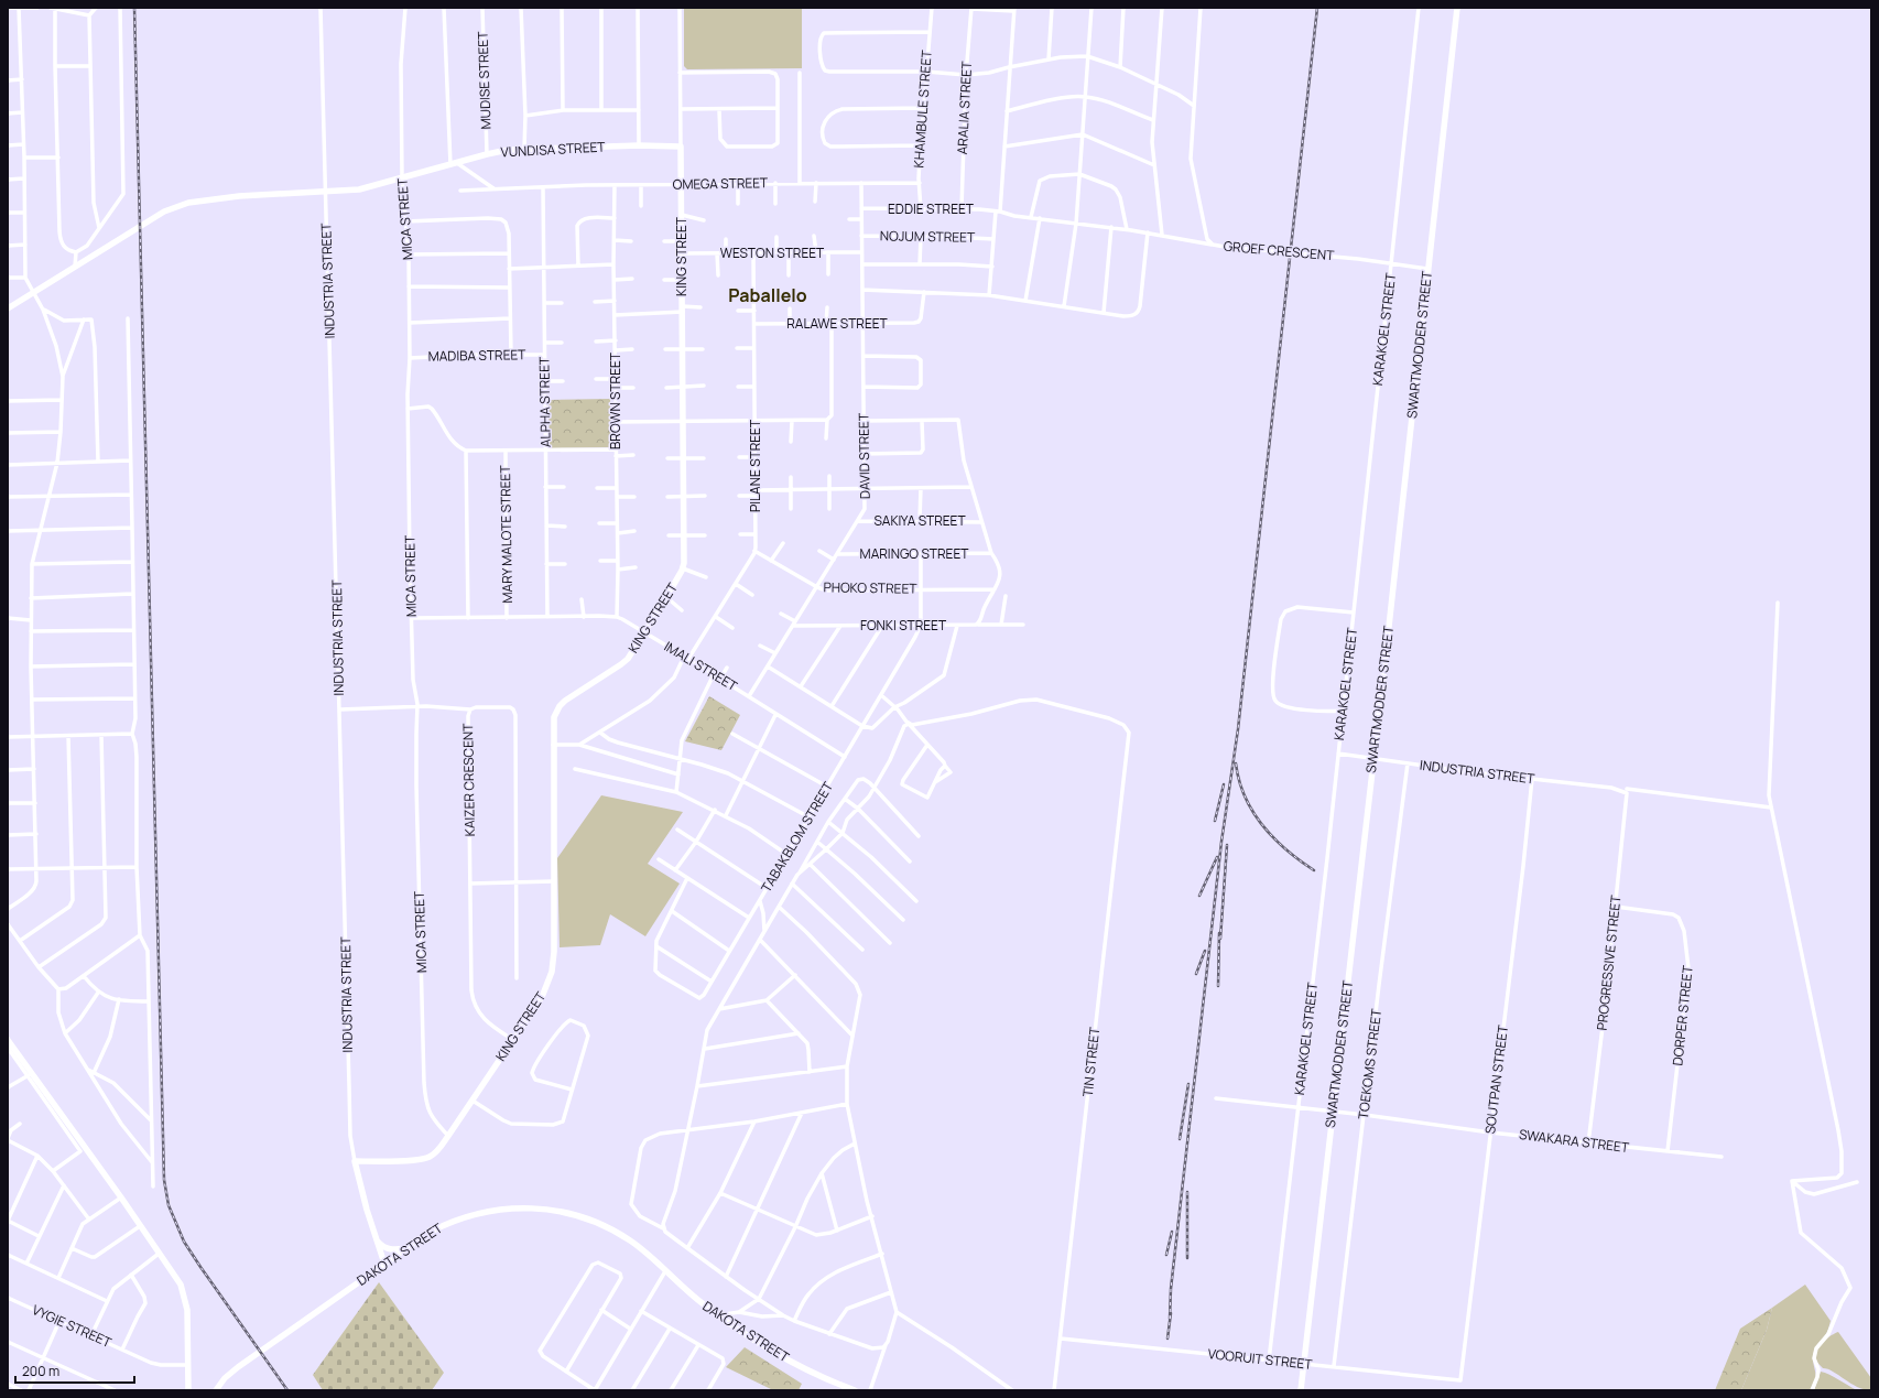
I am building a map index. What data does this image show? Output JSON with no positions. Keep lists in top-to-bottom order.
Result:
{
  "streets": {
    "street": [
      "MUDISE STREET",
      "ARALIA STREET",
      "KHAMBULE STREET",
      "VUNDISA STREET",
      "OMEGA STREET",
      "EDDIE STREET",
      "MICA STREET",
      "NOJUM STREET",
      "GROEF CRESCENT",
      "WESTON STREET",
      "KING STREET",
      "INDUSTRIA STREET",
      "RALAWE STREET",
      "KARAKOEL STREET",
      "SWARTMODDER STREET",
      "MADIBA STREET",
      "BROWN STREET",
      "ALPHA STREET",
      "DAVID STREET",
      "PILANE STREET",
      "SAKIYA STREET",
      "MARY MALOTE STREET",
      "MARINGO STREET",
      "PHOKO STREET",
      "FONKI STREET",
      "IMALI STREET",
      "KAIZER CRESCENT",
      "TABAKBLOM STREET",
      "PROGRESSIVE STREET",
      "DORPER STREET",
      "TIN STREET",
      "TOEKOMS STREET",
      "SOUTPAN STREET",
      "SWAKARA STREET",
      "DAKOTA STREET",
      "VYGIE STREET",
      "VOORUIT STREET"
    ]
  },
  "crossings": [
    ["MUDISE STREET", "VUNDISA STREET"],
    ["ARALIA STREET", "EDDIE STREET"],
    ["KHAMBULE STREET", "OMEGA STREET"],
    ["KHAMBULE STREET", "EDDIE STREET"],
    ["VUNDISA STREET", "MICA STREET"],
    ["VUNDISA STREET", "KING STREET"],
    ["VUNDISA STREET", "INDUSTRIA STREET"],
    ["OMEGA STREET", "KING STREET"],
    ["OMEGA STREET", "BROWN STREET"],
    ["OMEGA STREET", "ALPHA STREET"],
    ["OMEGA STREET", "DAVID STREET"],
    ["EDDIE STREET", "GROEF CRESCENT"],
    ["EDDIE STREET", "DAVID STREET"],
    ["MICA STREET", "KING STREET"],
    ["MICA STREET", "MADIBA STREET"],
    ["NOJUM STREET", "DAVID STREET"],
    ["GROEF CRESCENT", "KARAKOEL STREET"],
    ["GROEF CRESCENT", "SWARTMODDER STREET"],
    ["WESTON STREET", "KING STREET"],
    ["WESTON STREET", "DAVID STREET"],
    ["WESTON STREET", "PILANE STREET"],
    ["KING STREET", "INDUSTRIA STREET"],
    ["KING STREET", "IMALI STREET"],
    ["KING STREET", "KAIZER CRESCENT"],
    ["INDUSTRIA STREET", "KARAKOEL STREET"],
    ["INDUSTRIA STREET", "SWARTMODDER STREET"],
    ["INDUSTRIA STREET", "PROGRESSIVE STREET"],
    ["INDUSTRIA STREET", "TOEKOMS STREET"],
    ["INDUSTRIA STREET", "SOUTPAN STREET"],
    ["INDUSTRIA STREET", "DAKOTA STREET"],
    ["RALAWE STREET", "DAVID STREET"],
    ["RALAWE STREET", "PILANE STREET"],
    ["KARAKOEL STREET", "SWAKARA STREET"],
    ["KARAKOEL STREET", "VOORUIT STREET"],
    ["SWARTMODDER STREET", "SWAKARA STREET"],
    ["SWARTMODDER STREET", "VOORUIT STREET"],
    ["MADIBA STREET", "ALPHA STREET"],
    ["BROWN STREET", "IMALI STREET"],
    ["DAVID STREET", "SAKIYA STREET"],
    ["DAVID STREET", "MARINGO STREET"],
    ["DAVID STREET", "PHOKO STREET"],
    ["DAVID STREET", "FONKI STREET"],
    ["DAVID STREET", "IMALI STREET"],
    ["PILANE STREET", "PHOKO STREET"],
    ["FONKI STREET", "TABAKBLOM STREET"],
    ["IMALI STREET", "TABAKBLOM STREET"],
    ["PROGRESSIVE STREET", "DORPER STREET"],
    ["PROGRESSIVE STREET", "SWAKARA STREET"],
    ["DORPER STREET", "SWAKARA STREET"],
    ["TIN STREET", "VOORUIT STREET"],
    ["TOEKOMS STREET", "SWAKARA STREET"],
    ["TOEKOMS STREET", "VOORUIT STREET"],
    ["SOUTPAN STREET", "SWAKARA STREET"],
    ["SOUTPAN STREET", "VOORUIT STREET"]
  ],
  "districts": ["Paballelo"],
  "scale_bar": "200 m"
}
